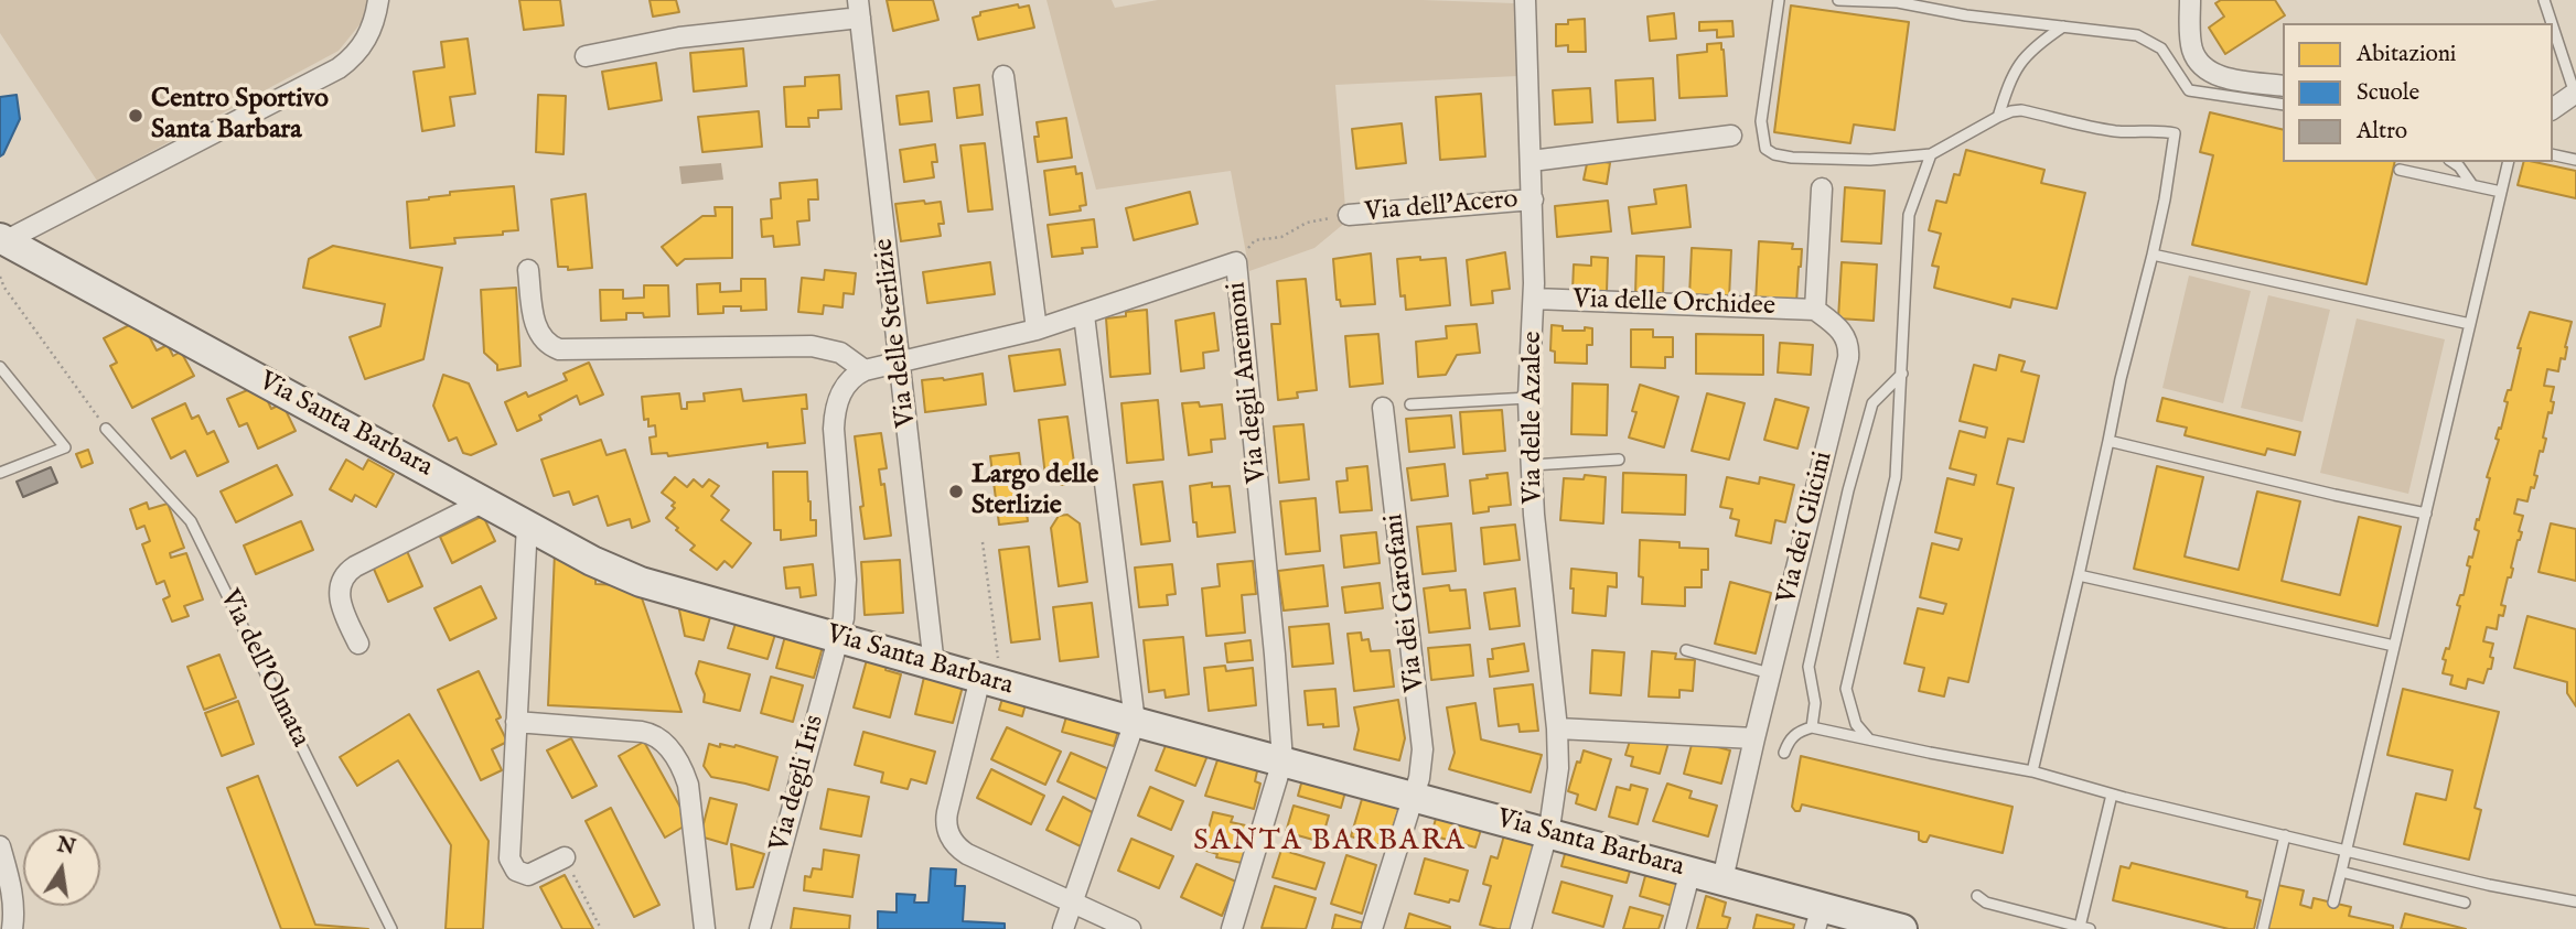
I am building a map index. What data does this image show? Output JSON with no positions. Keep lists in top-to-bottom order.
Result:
{
  "streets": {
    "street": [
      "Via dell'Acero",
      "Via delle Orchidee",
      "Via delle Sterlizie",
      "Via degli Anemoni",
      "Via delle Azalee",
      "Via Santa Barbara",
      "Via dei Glicini",
      "Via dei Garofani",
      "Via degli Iris"
    ],
    "lane": ["Via dell'Olmata"]
  },
  "crossings": [
    ["Via dell'Acero", "Via delle Azalee"],
    ["Via delle Orchidee", "Via delle Azalee"],
    ["Via delle Orchidee", "Via dei Glicini"],
    ["Via delle Sterlizie", "Via degli Anemoni"],
    ["Via delle Sterlizie", "Via Santa Barbara"],
    ["Via degli Anemoni", "Via Santa Barbara"],
    ["Via degli Anemoni", "Via degli Iris"],
    ["Via delle Azalee", "Via Santa Barbara"],
    ["Via Santa Barbara", "Via dei Glicini"],
    ["Via Santa Barbara", "Via dei Garofani"],
    ["Via Santa Barbara", "Via degli Iris"]
  ],
  "districts": ["SANTA BARBARA"],
  "places": ["Centro Sportivo Santa Barbara", "Largo delle Sterlizie"],
  "legend": ["Abitazioni", "Scuole", "Altro"],
  "north": "top"
}
